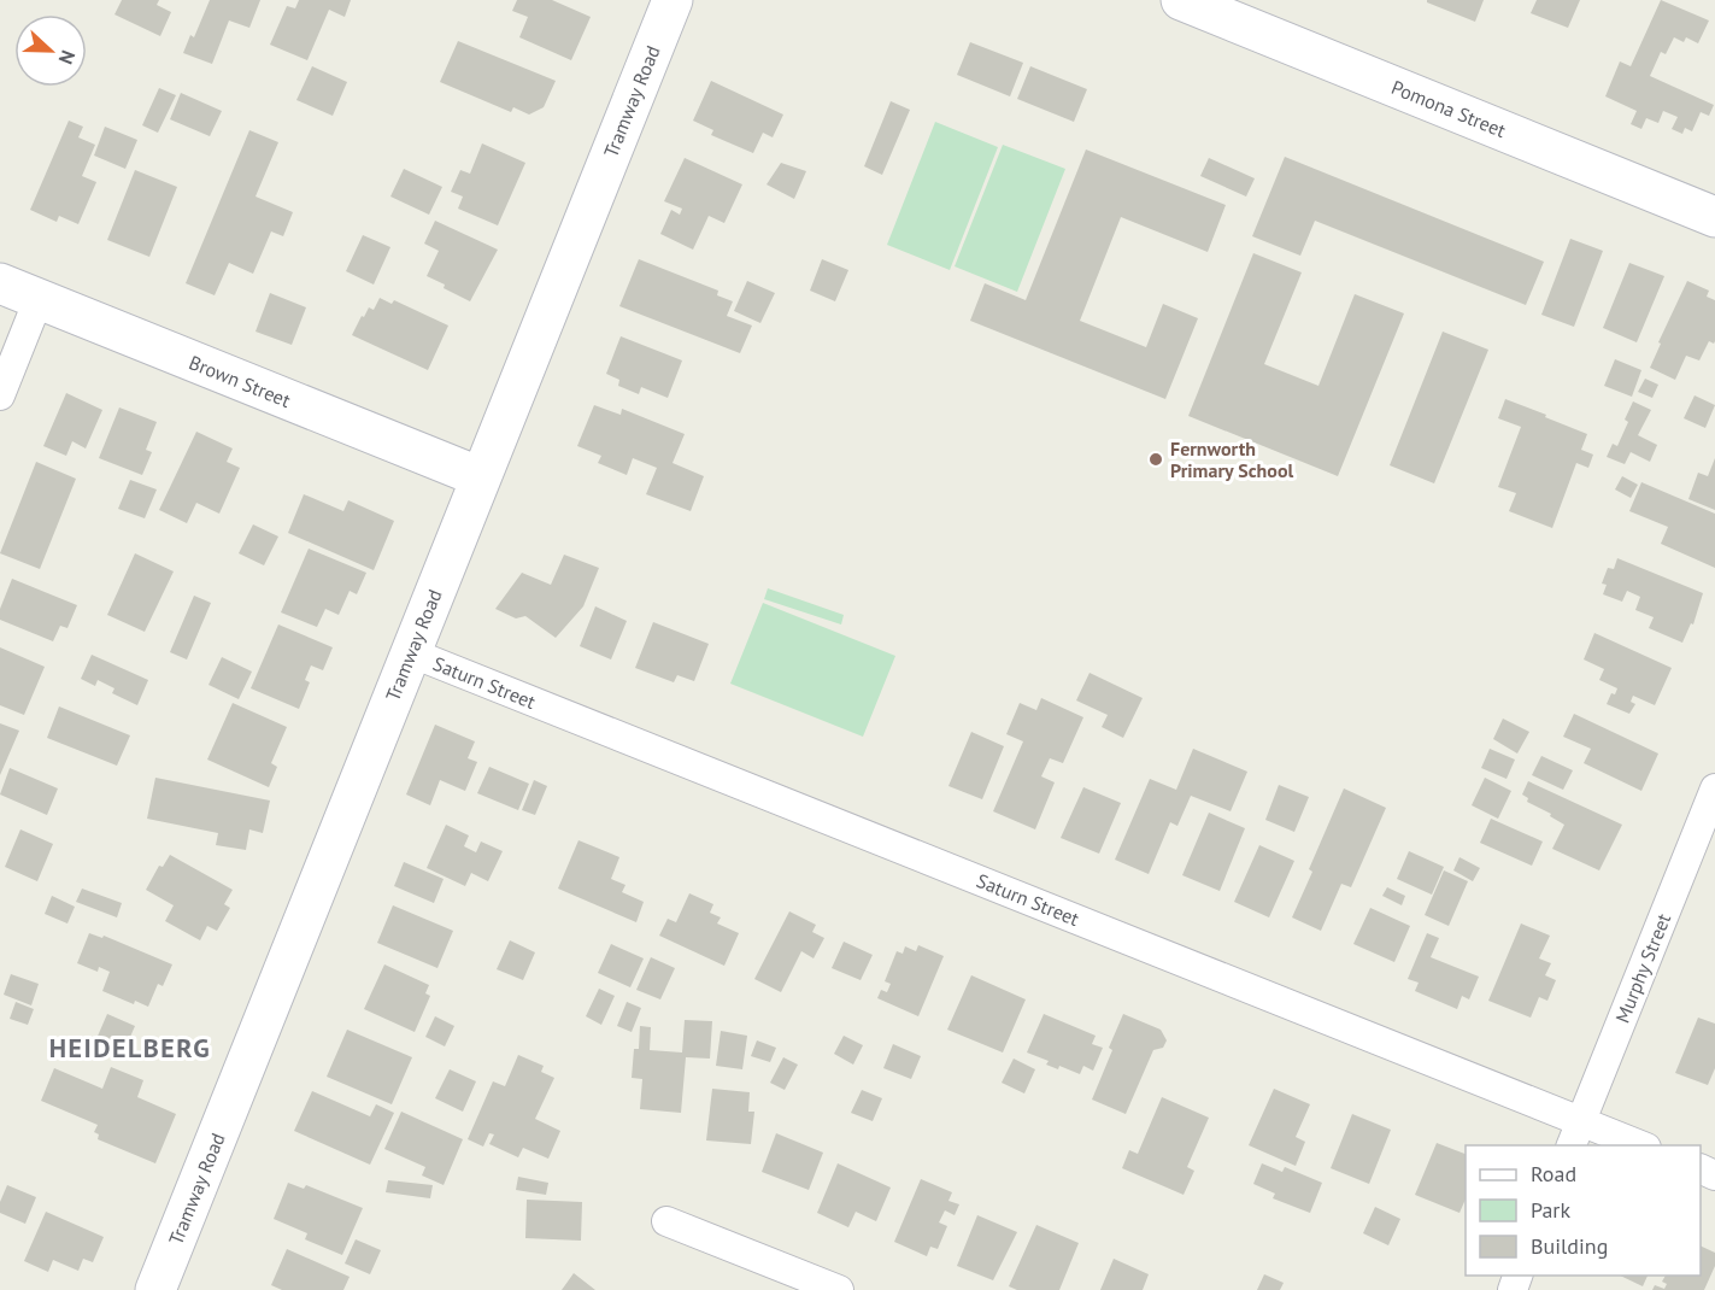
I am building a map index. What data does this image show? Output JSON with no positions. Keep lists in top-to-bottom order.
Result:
{
  "streets": {
    "street": [
      "Tramway Road",
      "Pomona Street",
      "Brown Street",
      "Saturn Street",
      "Murphy Street"
    ]
  },
  "crossings": [
    ["Tramway Road", "Brown Street"],
    ["Tramway Road", "Saturn Street"],
    ["Saturn Street", "Murphy Street"]
  ],
  "districts": ["HEIDELBERG"],
  "places": ["Fernworth Primary School"],
  "legend": ["Road", "Park", "Building"],
  "north": "right"
}
